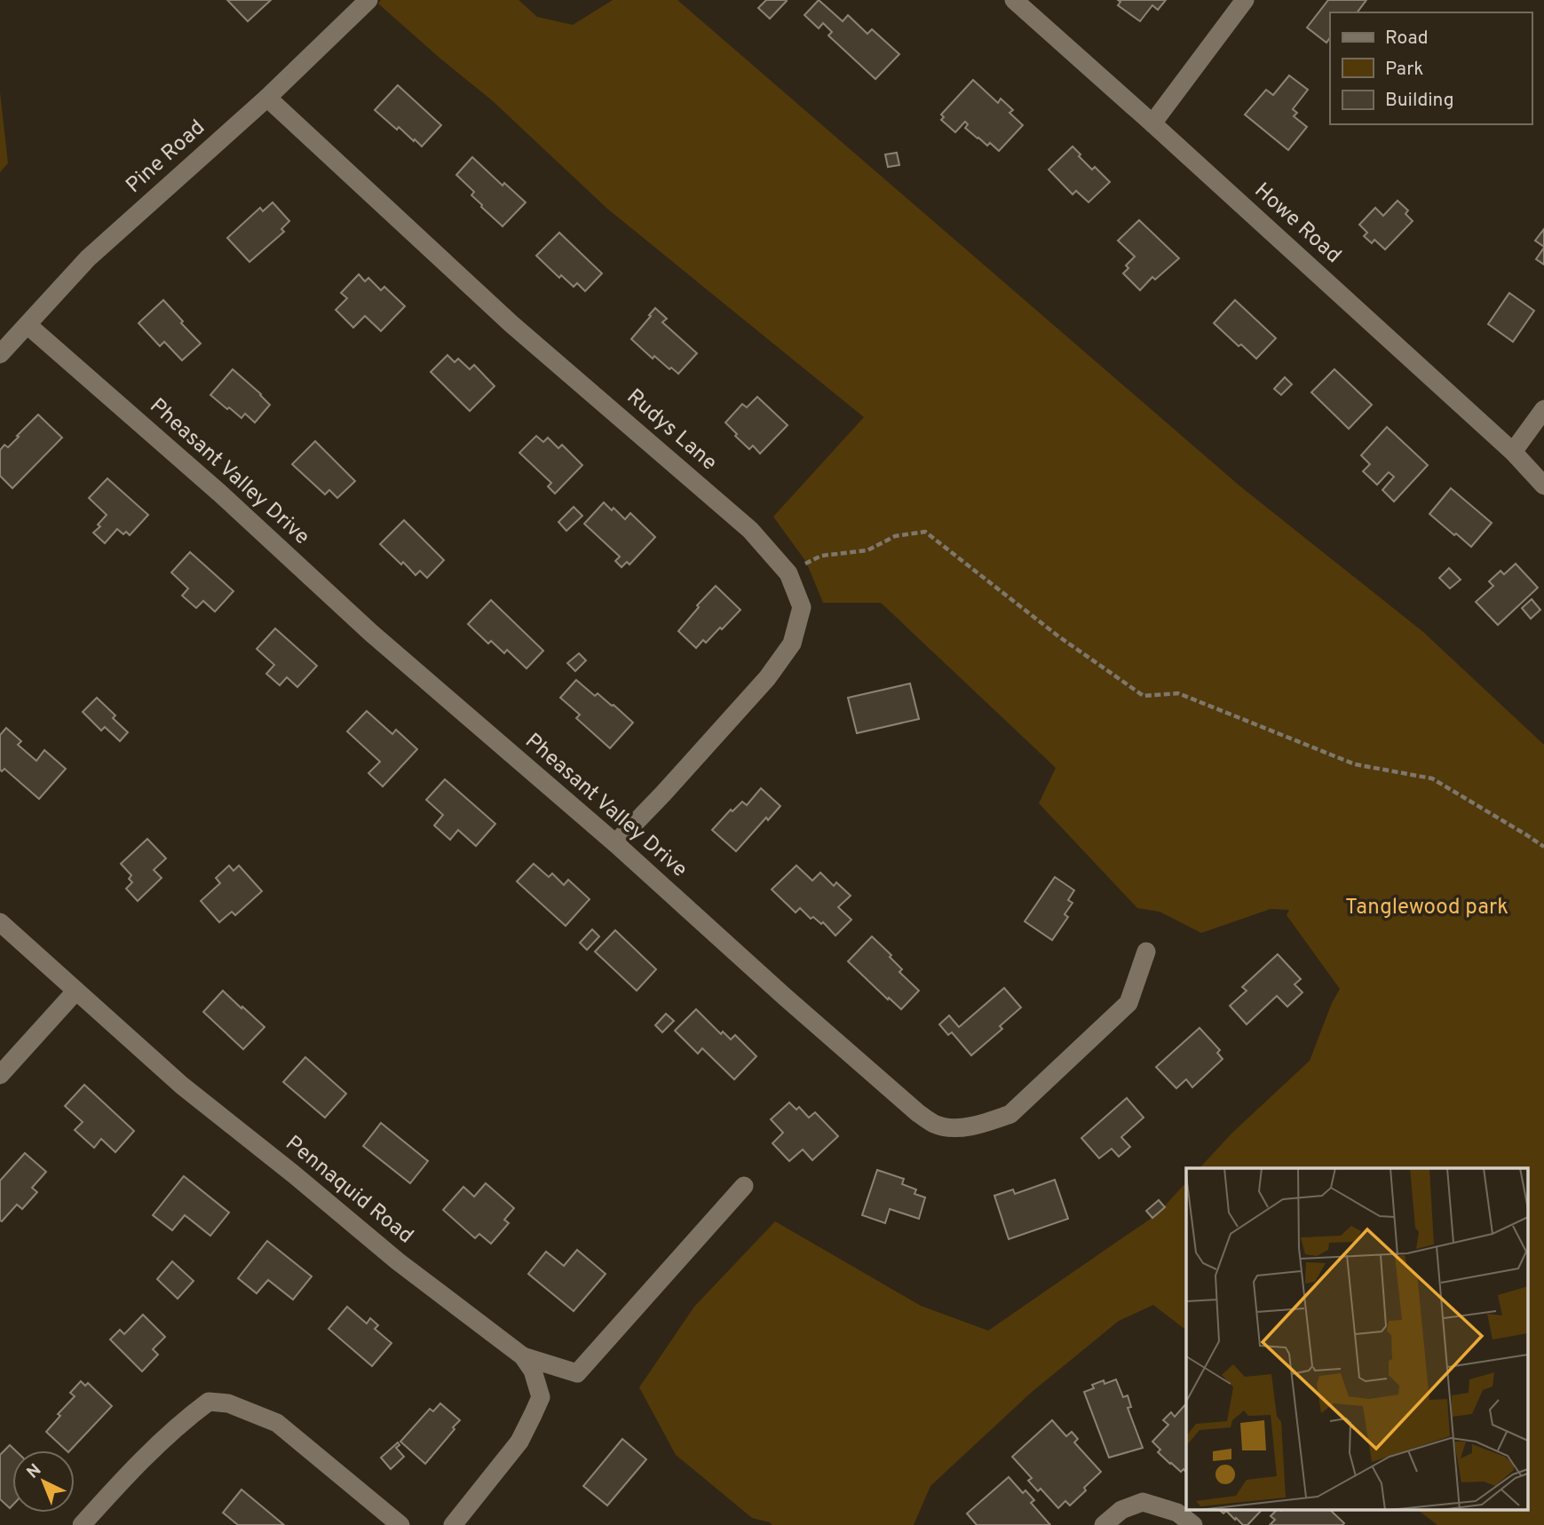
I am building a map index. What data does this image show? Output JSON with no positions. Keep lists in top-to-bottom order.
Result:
{
  "streets": {
    "street": [
      "Pine Road",
      "Howe Road",
      "Rudys Lane",
      "Pheasant Valley Drive",
      "Pennaquid Road"
    ]
  },
  "crossings": [
    ["Pine Road", "Rudys Lane"],
    ["Pine Road", "Pheasant Valley Drive"],
    ["Rudys Lane", "Pheasant Valley Drive"]
  ],
  "parks": ["Tanglewood park"],
  "legend": ["Road", "Park", "Building"],
  "north": "top left"
}
